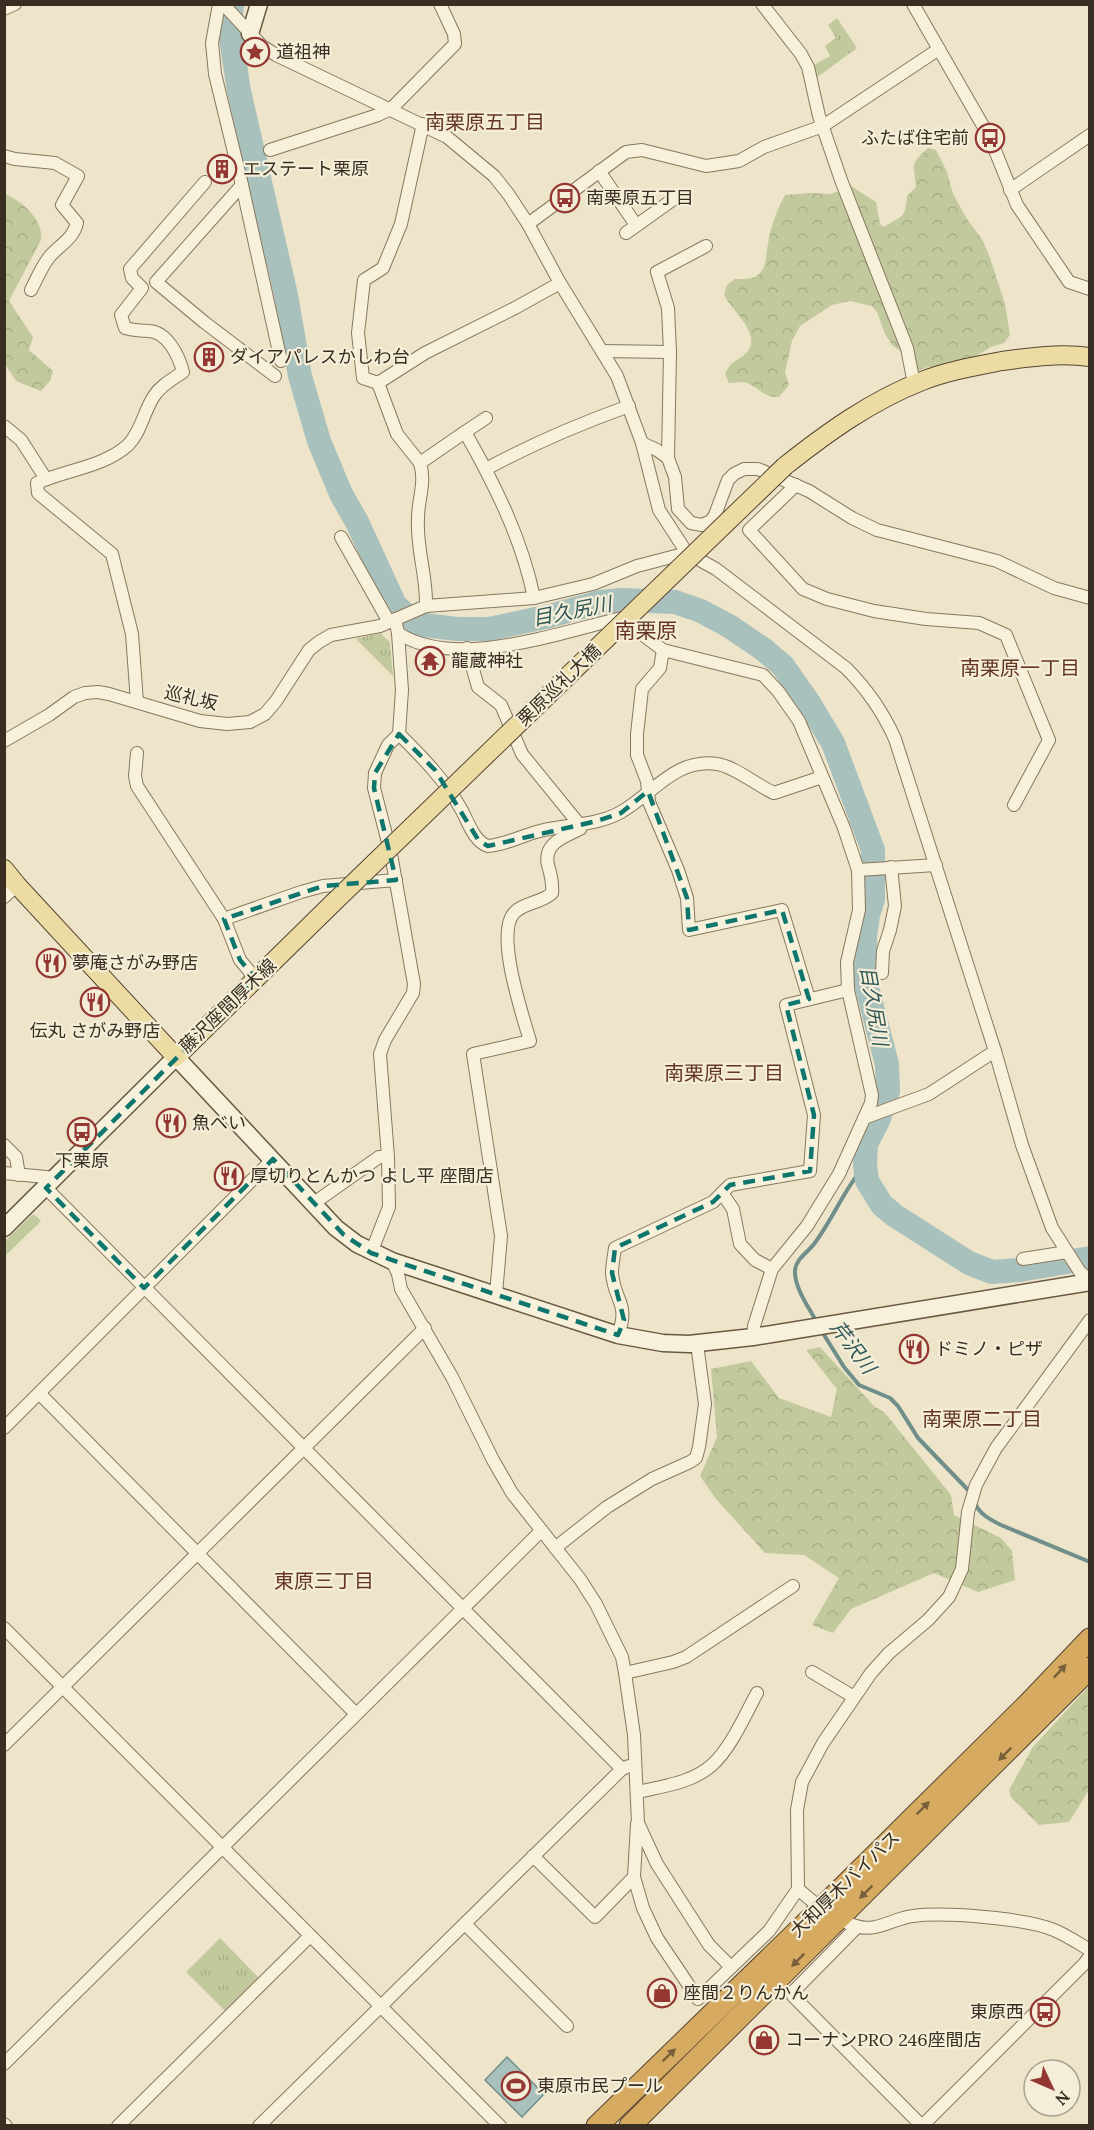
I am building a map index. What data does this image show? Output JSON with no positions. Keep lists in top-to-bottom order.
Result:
{
  "streets": {
    "highway": ["大和厚木バイパス"],
    "main road": ["栗原巡礼大橋", "藤沢座間厚木線"],
    "street": ["巡礼坂"]
  },
  "crossings": [
    ["栗原巡礼大橋", "藤沢座間厚木線"]
  ],
  "districts": [
    "南栗原五丁目",
    "南栗原",
    "南栗原一丁目",
    "南栗原三丁目",
    "南栗原二丁目",
    "東原三丁目"
  ],
  "water": ["目久尻川", "芹沢川"],
  "places": {
    "place": ["道祖神"],
    "bus stop": [
      "ふたば住宅前",
      "南栗原五丁目",
      "下栗原",
      "東原西"
    ],
    "building": ["エステート栗原", "ダイアパレスかしわ台"],
    "temple": ["龍蔵神社"],
    "restaurant": [
      "夢庵さがみ野店",
      "伝丸 さがみ野店",
      "魚べい",
      "厚切りとんかつ よし平 座間店",
      "ドミノ・ピザ"
    ],
    "shop": ["座間２りんかん", "コーナンPRO 246座間店"],
    "sports": ["東原市民プール"]
  },
  "north": "bottom right"
}
